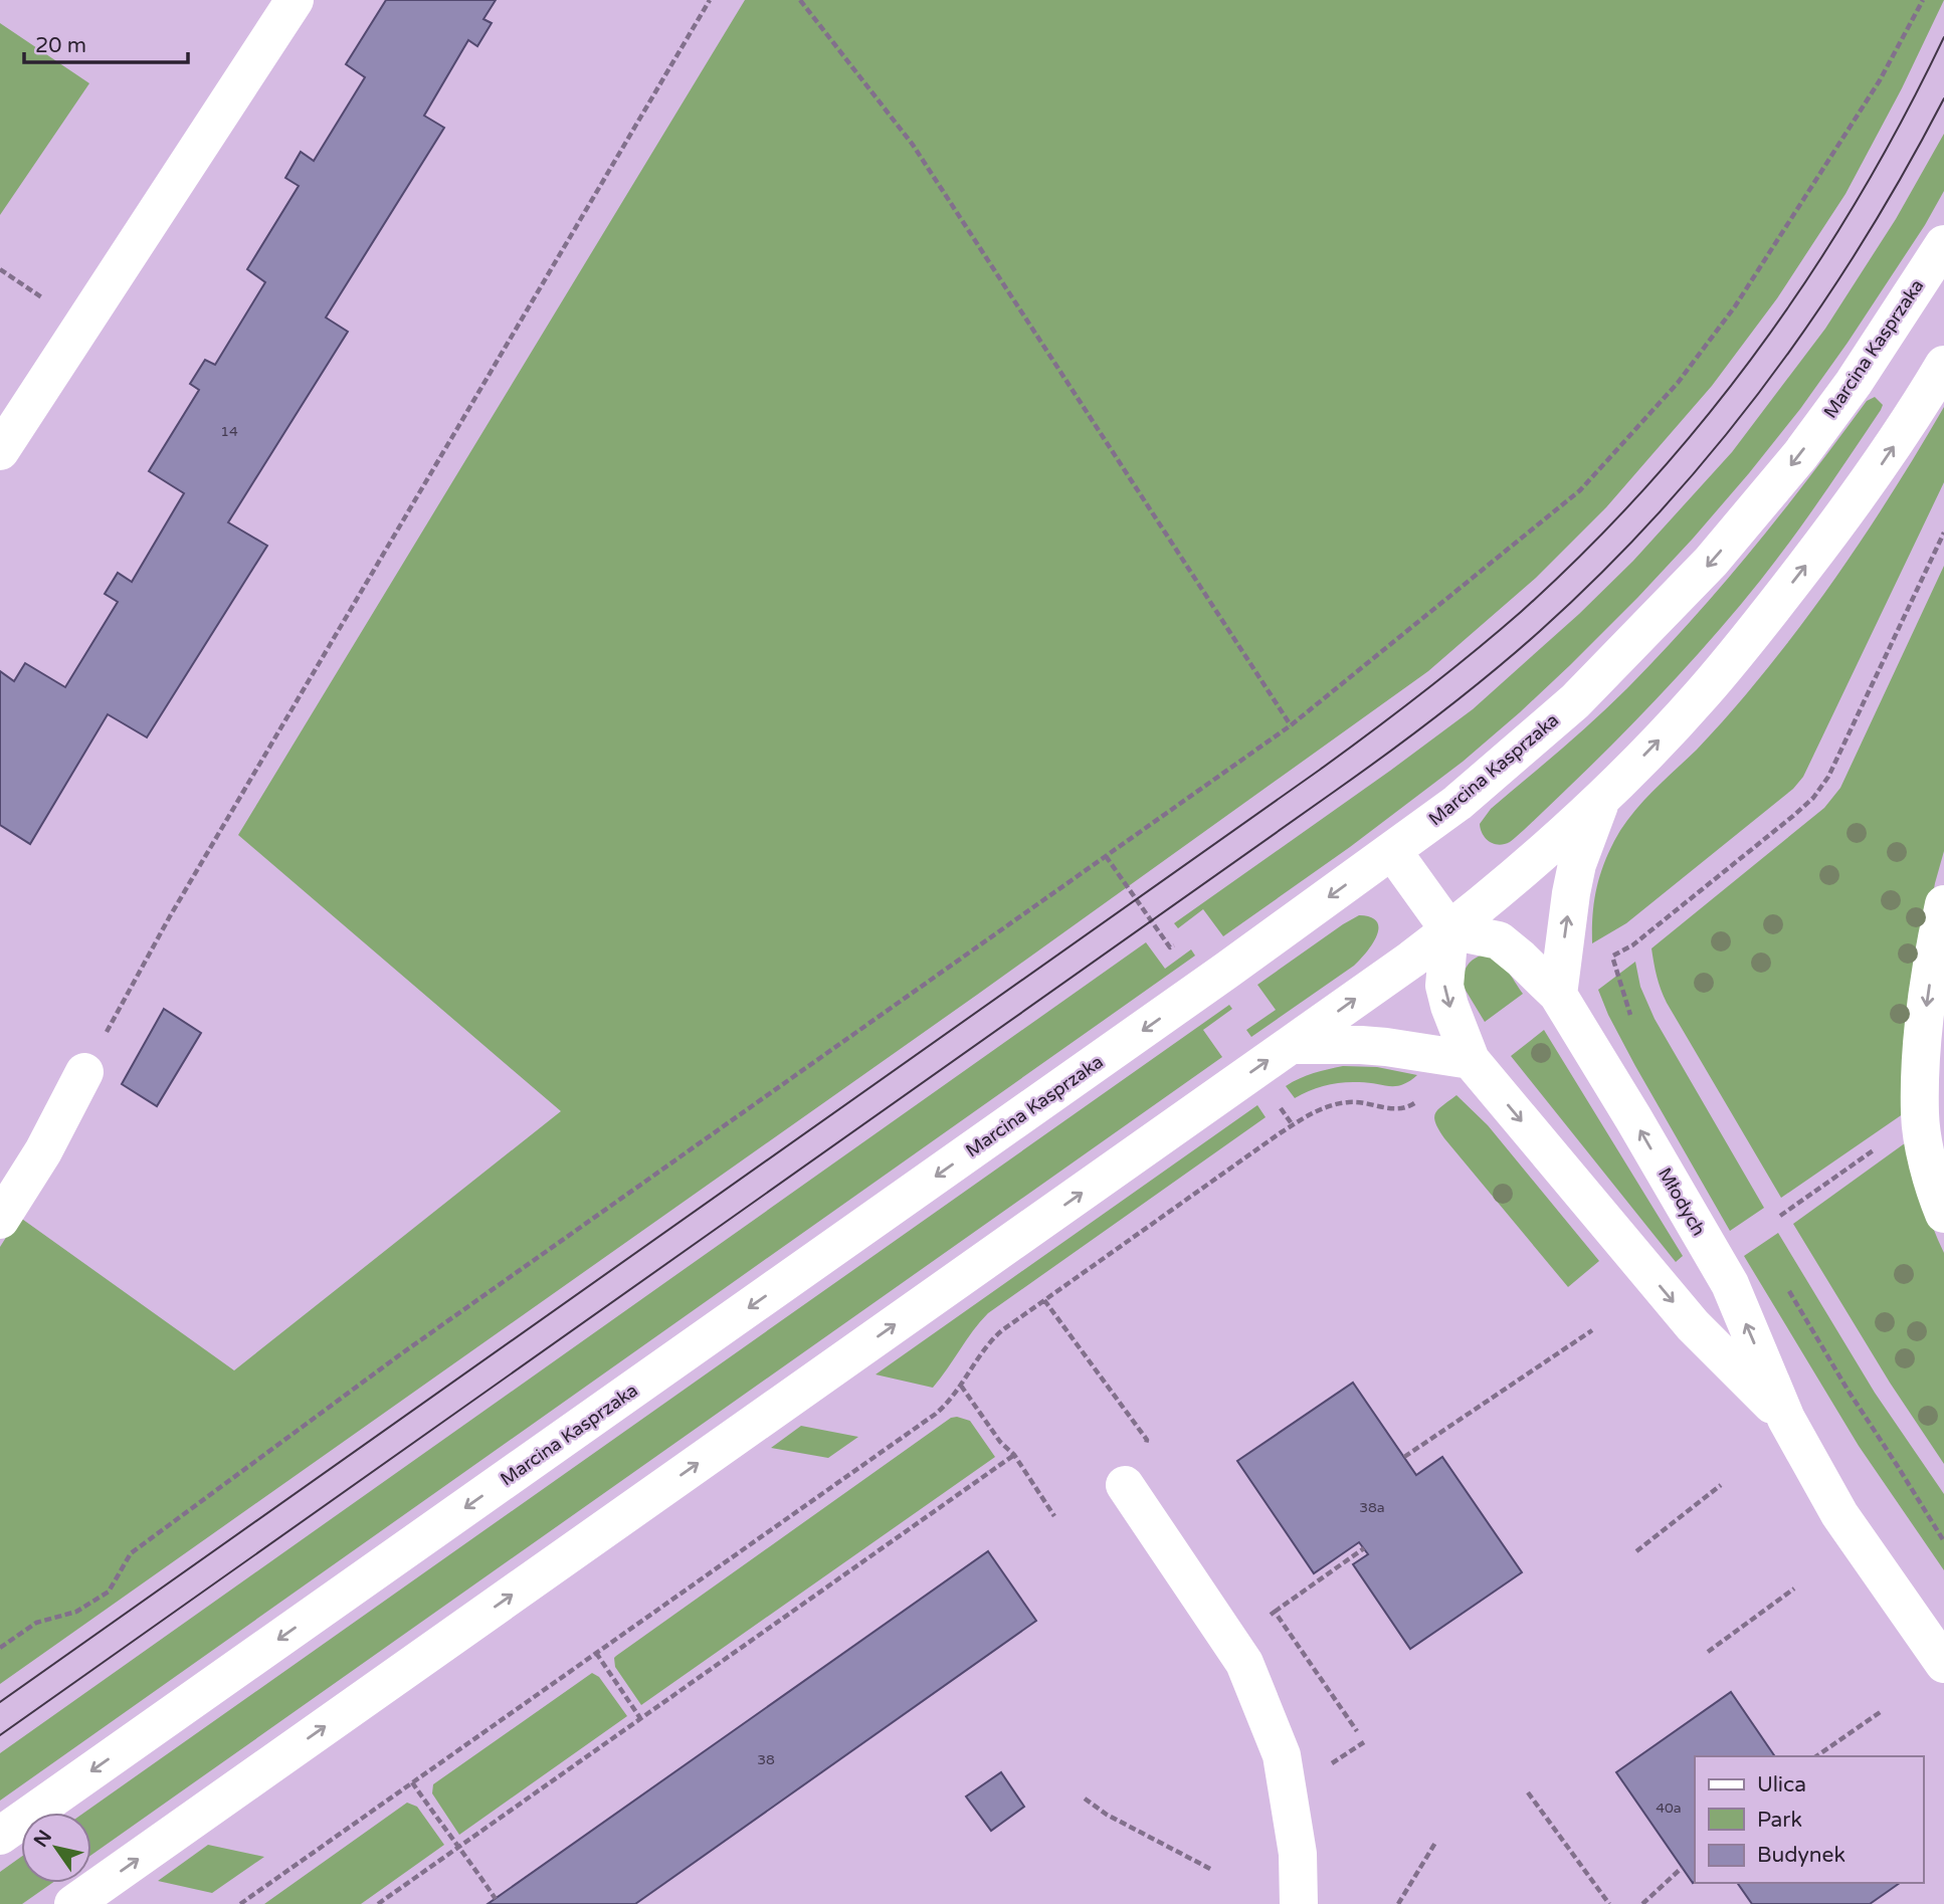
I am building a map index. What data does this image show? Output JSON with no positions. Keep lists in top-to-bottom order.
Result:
{
  "streets": {
    "street": ["Marcina Kasprzaka", "Młodych"]
  },
  "house_numbers": [
    "14",
    "38a",
    "38",
    "40a"
  ],
  "legend": ["Ulica", "Park", "Budynek"],
  "scale_bar": "20 m",
  "north": "top left"
}
